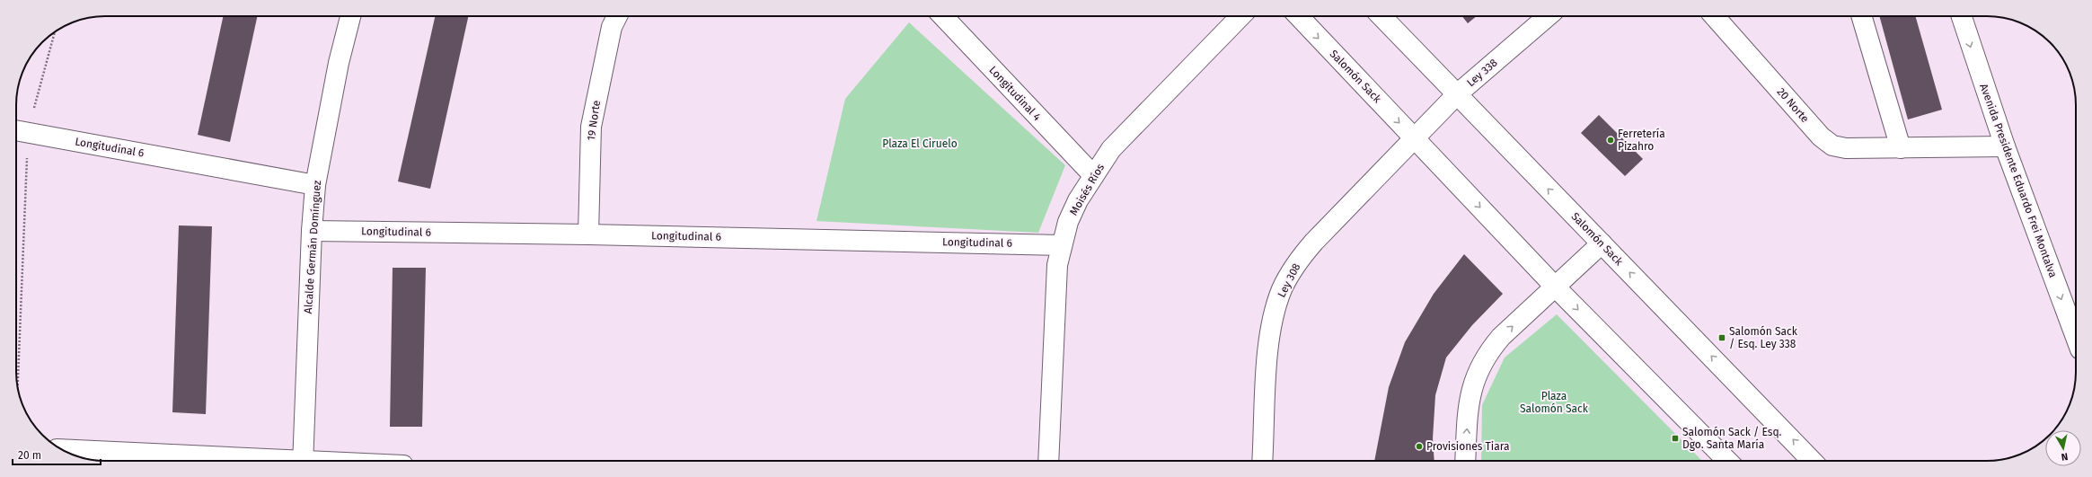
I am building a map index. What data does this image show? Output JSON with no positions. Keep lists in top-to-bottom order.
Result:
{
  "streets": {
    "street": [
      "Ley 338",
      "Salomón Sack",
      "Longitudinal 4",
      "20 Norte",
      "19 Norte",
      "Longitudinal 6",
      "Avenida Presidente Eduardo Frei Montalva",
      "Moisés Ríos",
      "Alcalde Germán Domínguez",
      "Ley 308"
    ]
  },
  "crossings": [
    ["Ley 338", "Salomón Sack"],
    ["Ley 338", "Ley 308"],
    ["Salomón Sack", "Ley 308"],
    ["Longitudinal 4", "Moisés Ríos"],
    ["20 Norte", "Avenida Presidente Eduardo Frei Montalva"],
    ["19 Norte", "Longitudinal 6"],
    ["Longitudinal 6", "Moisés Ríos"],
    ["Longitudinal 6", "Alcalde Germán Domínguez"]
  ],
  "parks": ["Plaza El Ciruelo", "Plaza Salomón Sack"],
  "places": {
    "other": ["Ferretería Pizahro", "Provisiones Tiara"],
    "transit": ["Salomón Sack / Esq. Ley 338", "Salomón Sack / Esq. Dgo. Santa María"]
  },
  "scale_bar": "20 m",
  "north": "bottom"
}
